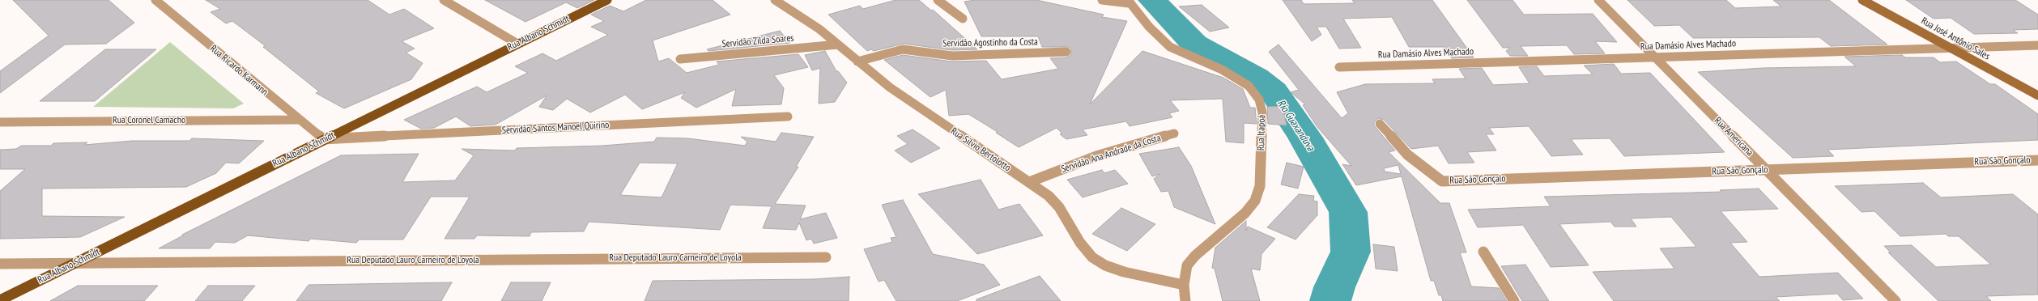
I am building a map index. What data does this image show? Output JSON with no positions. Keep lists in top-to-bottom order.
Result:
{
  "streets": {
    "main road": ["Rua Albano Schmidt"],
    "street": [
      "Rua José Antônio Sales",
      "Servidão Zilda Soares",
      "Servidão Agostinho da Costa",
      "Rua Damásio Alves Machado",
      "Rua Ricardo Karmann",
      "Rua Coronel Camacho",
      "Servidão Santos Manoel Quirino",
      "Rua Itapoá",
      "Rua Americana",
      "Rua Sílvio Bertolotto",
      "Servidão Ana Andrade da Costa",
      "Rua São Gonçalo",
      "Rua Deputado Lauro Carneiro de Loyola"
    ]
  },
  "crossings": [
    ["Rua Albano Schmidt", "Rua Ricardo Karmann"],
    ["Rua Albano Schmidt", "Servidão Santos Manoel Quirino"],
    ["Rua Albano Schmidt", "Rua Deputado Lauro Carneiro de Loyola"],
    ["Rua José Antônio Sales", "Rua Damásio Alves Machado"],
    ["Servidão Zilda Soares", "Rua Sílvio Bertolotto"],
    ["Servidão Agostinho da Costa", "Rua Sílvio Bertolotto"],
    ["Rua Damásio Alves Machado", "Rua Americana"],
    ["Rua Ricardo Karmann", "Rua Coronel Camacho"],
    ["Rua Ricardo Karmann", "Servidão Santos Manoel Quirino"],
    ["Rua Itapoá", "Rua Sílvio Bertolotto"],
    ["Rua Americana", "Rua São Gonçalo"],
    ["Rua Sílvio Bertolotto", "Servidão Ana Andrade da Costa"]
  ],
  "water": ["Rio Guaxanduva"]
}
